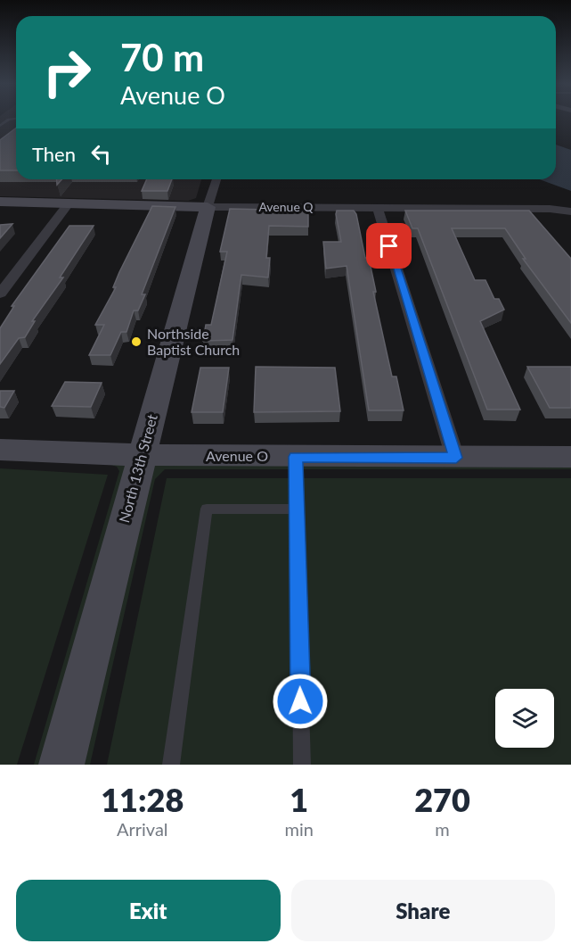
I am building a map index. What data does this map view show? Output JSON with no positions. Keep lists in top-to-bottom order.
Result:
{
  "streets": {
    "street": ["Avenue Q", "Avenue O", "North 13th Street"]
  },
  "crossings": [
    ["Avenue Q", "North 13th Street"],
    ["Avenue O", "North 13th Street"]
  ],
  "places": ["Northside Baptist Church"],
  "page": {
    "turn": ["70 m", "Avenue O"],
    "then": "Then",
    "eta": [
      "11:28",
      "Arrival",
      "1",
      "min",
      "270",
      "m"
    ],
    "buttons": ["Exit", "Share"]
  }
}
